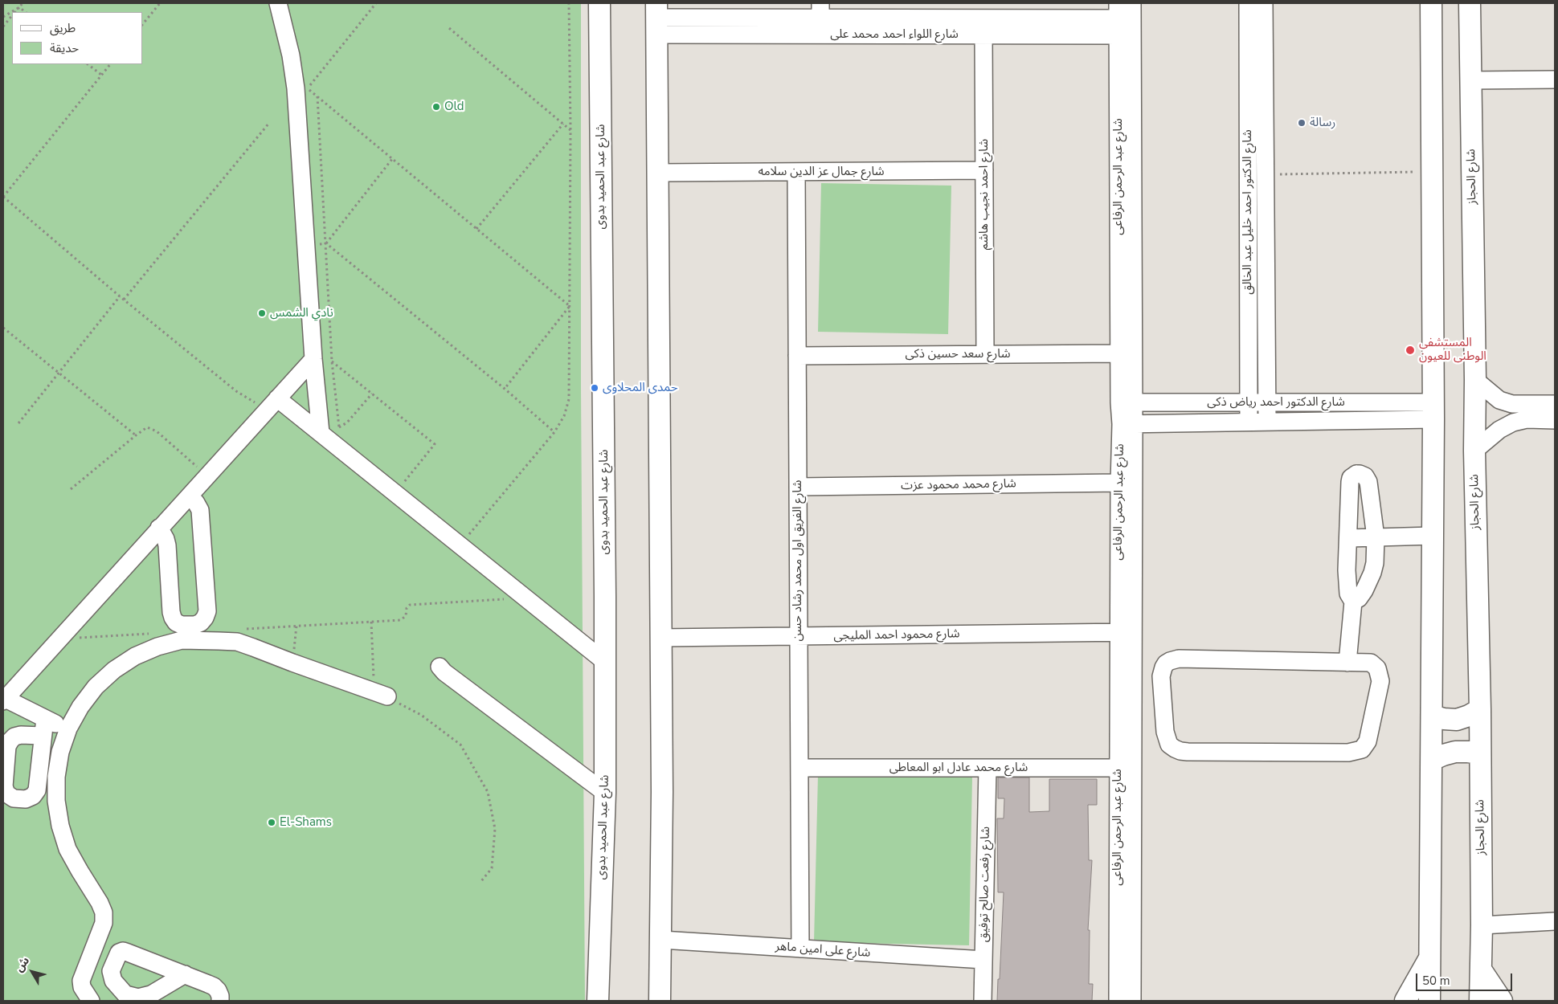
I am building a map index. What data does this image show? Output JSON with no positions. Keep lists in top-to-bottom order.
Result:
{
  "streets": {
    "main road": ["شارع عبد الحميد بدوى", "شارع الحجاز"],
    "street": [
      "شارع اللواء احمد محمد على",
      "شارع جمال عز الدين سلامه",
      "شارع عبد الرحمن الرفاعى",
      "شارع احمد نجيب هاشم",
      "شارع الدكتور احمد خليل عبد الخالق",
      "شارع سعد حسين ذكى",
      "شارع الدكتور احمد رياض ذكى",
      "شارع محمد محمود عزت",
      "شارع الفريق اول محمد رشاد حسن",
      "شارع محمود احمد المليجى",
      "شارع محمد عادل ابو المعاطى",
      "شارع رفعت صالح توفيق",
      "شارع على امين ماهر"
    ]
  },
  "crossings": [
    ["شارع اللواء احمد محمد على", "شارع عبد الرحمن الرفاعى"],
    ["شارع اللواء احمد محمد على", "شارع احمد نجيب هاشم"],
    ["شارع جمال عز الدين سلامه", "شارع احمد نجيب هاشم"],
    ["شارع جمال عز الدين سلامه", "شارع الفريق اول محمد رشاد حسن"],
    ["شارع عبد الرحمن الرفاعى", "شارع سعد حسين ذكى"],
    ["شارع عبد الرحمن الرفاعى", "شارع الدكتور احمد رياض ذكى"],
    ["شارع عبد الرحمن الرفاعى", "شارع محمد محمود عزت"],
    ["شارع عبد الرحمن الرفاعى", "شارع محمود احمد المليجى"],
    ["شارع عبد الرحمن الرفاعى", "شارع محمد عادل ابو المعاطى"],
    ["شارع احمد نجيب هاشم", "شارع سعد حسين ذكى"],
    ["شارع الدكتور احمد خليل عبد الخالق", "شارع الدكتور احمد رياض ذكى"],
    ["شارع سعد حسين ذكى", "شارع الفريق اول محمد رشاد حسن"],
    ["شارع محمد محمود عزت", "شارع الفريق اول محمد رشاد حسن"],
    ["شارع الفريق اول محمد رشاد حسن", "شارع محمود احمد المليجى"],
    ["شارع الفريق اول محمد رشاد حسن", "شارع محمد عادل ابو المعاطى"],
    ["شارع الفريق اول محمد رشاد حسن", "شارع على امين ماهر"],
    ["شارع محمد عادل ابو المعاطى", "شارع رفعت صالح توفيق"],
    ["شارع رفعت صالح توفيق", "شارع على امين ماهر"]
  ],
  "places": [
    "Old",
    "رسالة",
    "نادي الشمس",
    "المستشفى الوطنى للعيون",
    "حمدى المحلاوى",
    "El-Shams"
  ],
  "legend": ["طريق", "حديقة"],
  "scale_bar": "50 m",
  "north": "top left"
}
